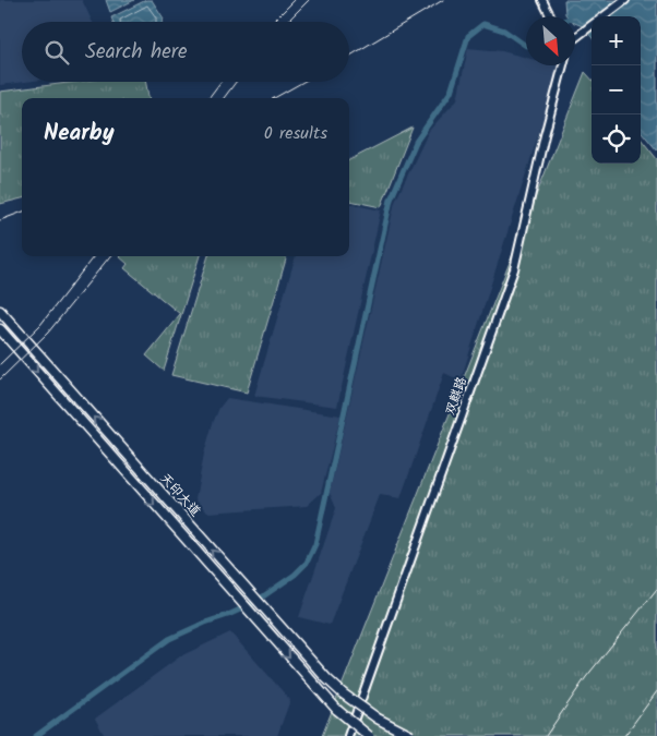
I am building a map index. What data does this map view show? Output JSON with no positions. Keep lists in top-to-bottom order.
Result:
{
  "streets": {
    "main road": ["天印大道"],
    "street": ["双麒路"]
  },
  "north": "bottom right",
  "page": {
    "map_buttons": ["+", "−"],
    "search": "Search here",
    "heading": ["Nearby", "0 results"]
  }
}
